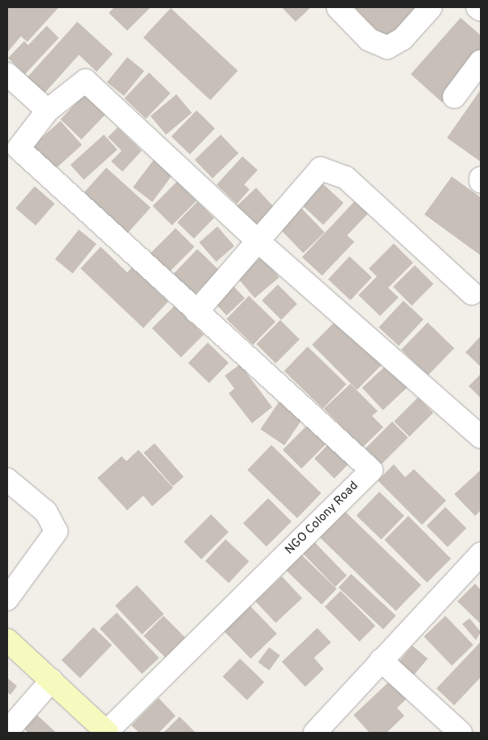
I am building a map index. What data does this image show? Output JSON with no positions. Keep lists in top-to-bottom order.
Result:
{
  "streets": {
    "street": ["NGO Colony Road"]
  }
}
